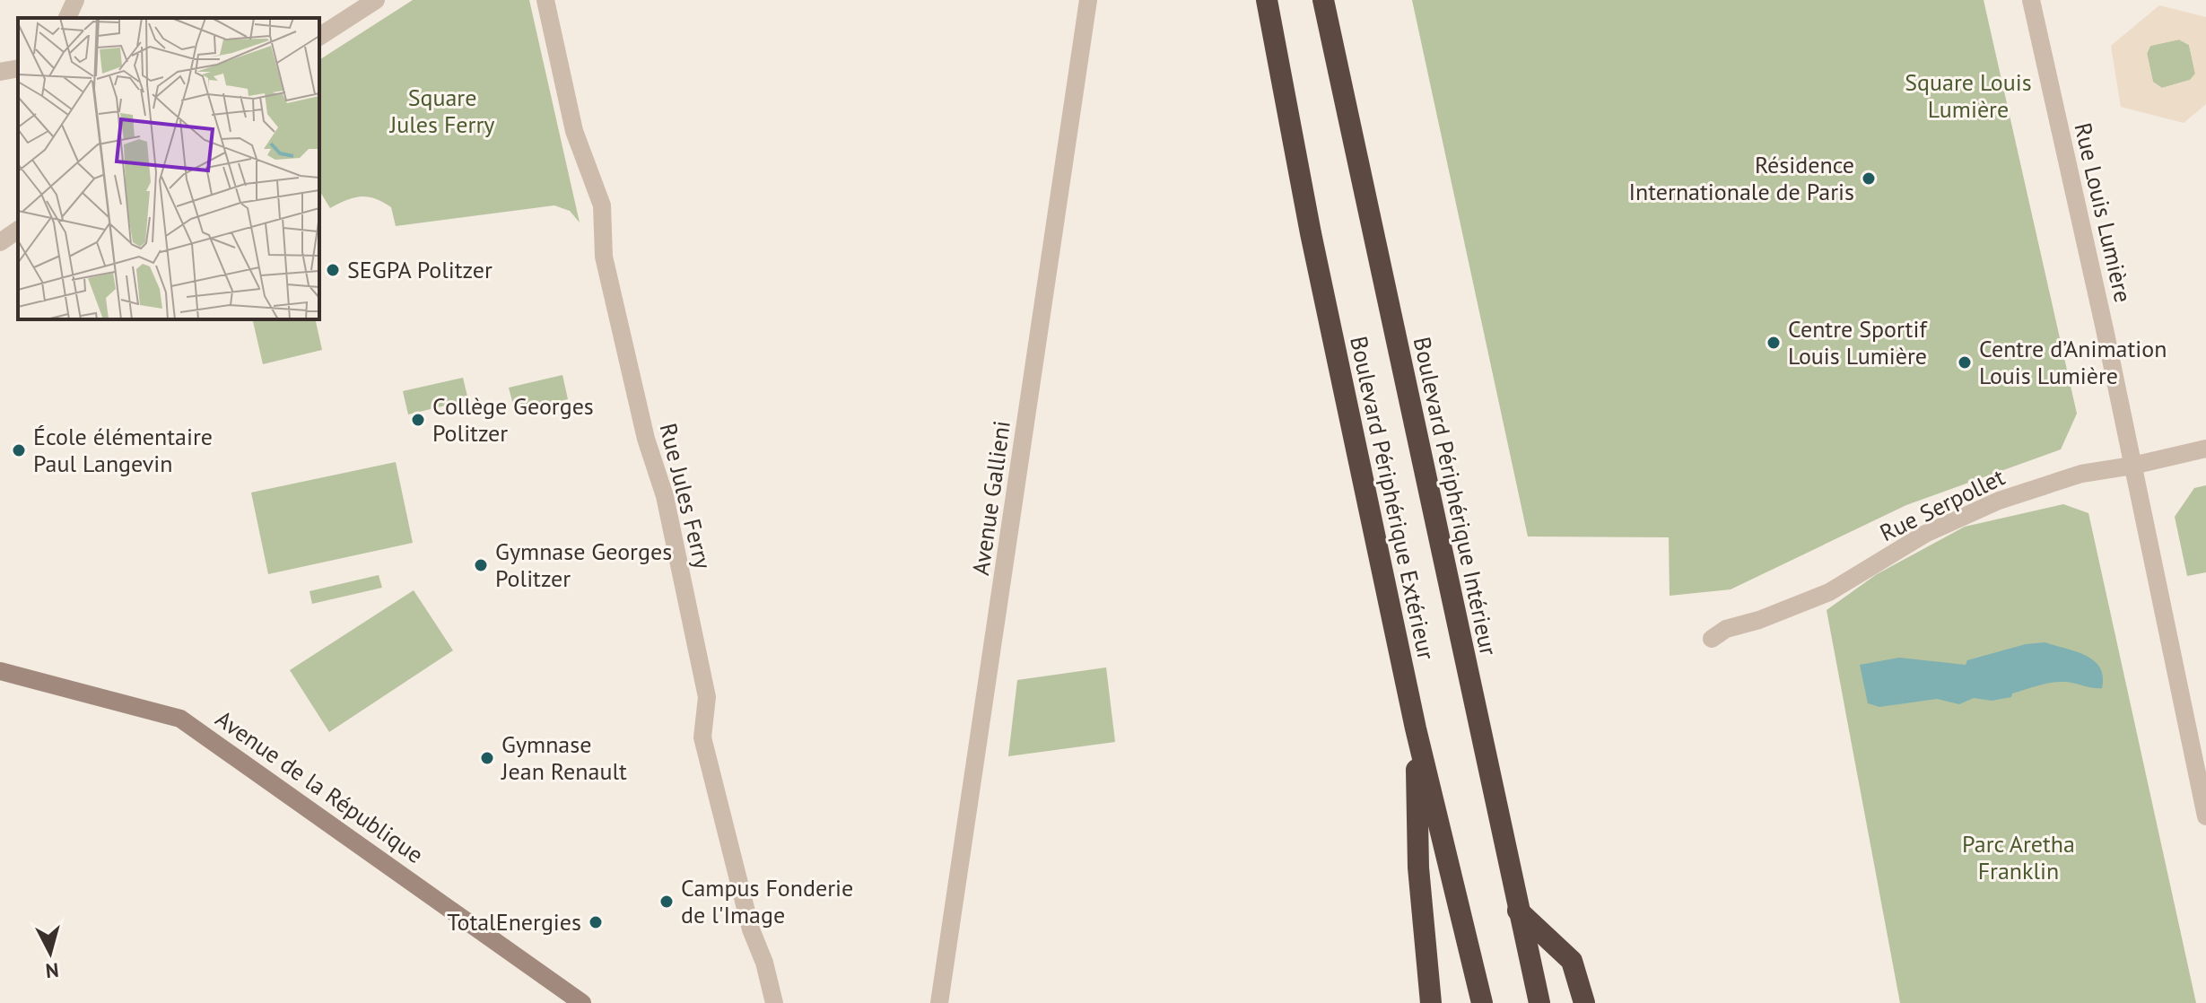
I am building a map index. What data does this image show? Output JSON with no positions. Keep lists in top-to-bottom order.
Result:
{
  "streets": {
    "highway": ["Boulevard Périphérique Intérieur", "Boulevard Périphérique Extérieur"],
    "main road": ["Avenue de la République"],
    "street": [
      "Rue Louis Lumière",
      "Rue Jules Ferry",
      "Avenue Gallieni",
      "Rue Serpollet"
    ]
  },
  "crossings": [
    ["Rue Louis Lumière", "Rue Serpollet"]
  ],
  "parks": ["Square Louis Lumière", "Square Jules Ferry", "Parc Aretha Franklin"],
  "places": [
    "Résidence Internationale de Paris",
    "SEGPA Politzer",
    "Centre Sportif Louis Lumière",
    "Centre d’Animation Louis Lumière",
    "Collège Georges Politzer",
    "École élémentaire Paul Langevin",
    "Gymnase Georges Politzer",
    "Gymnase Jean Renault",
    "Campus Fonderie de l'Image",
    "TotalEnergies"
  ],
  "north": "bottom"
}
